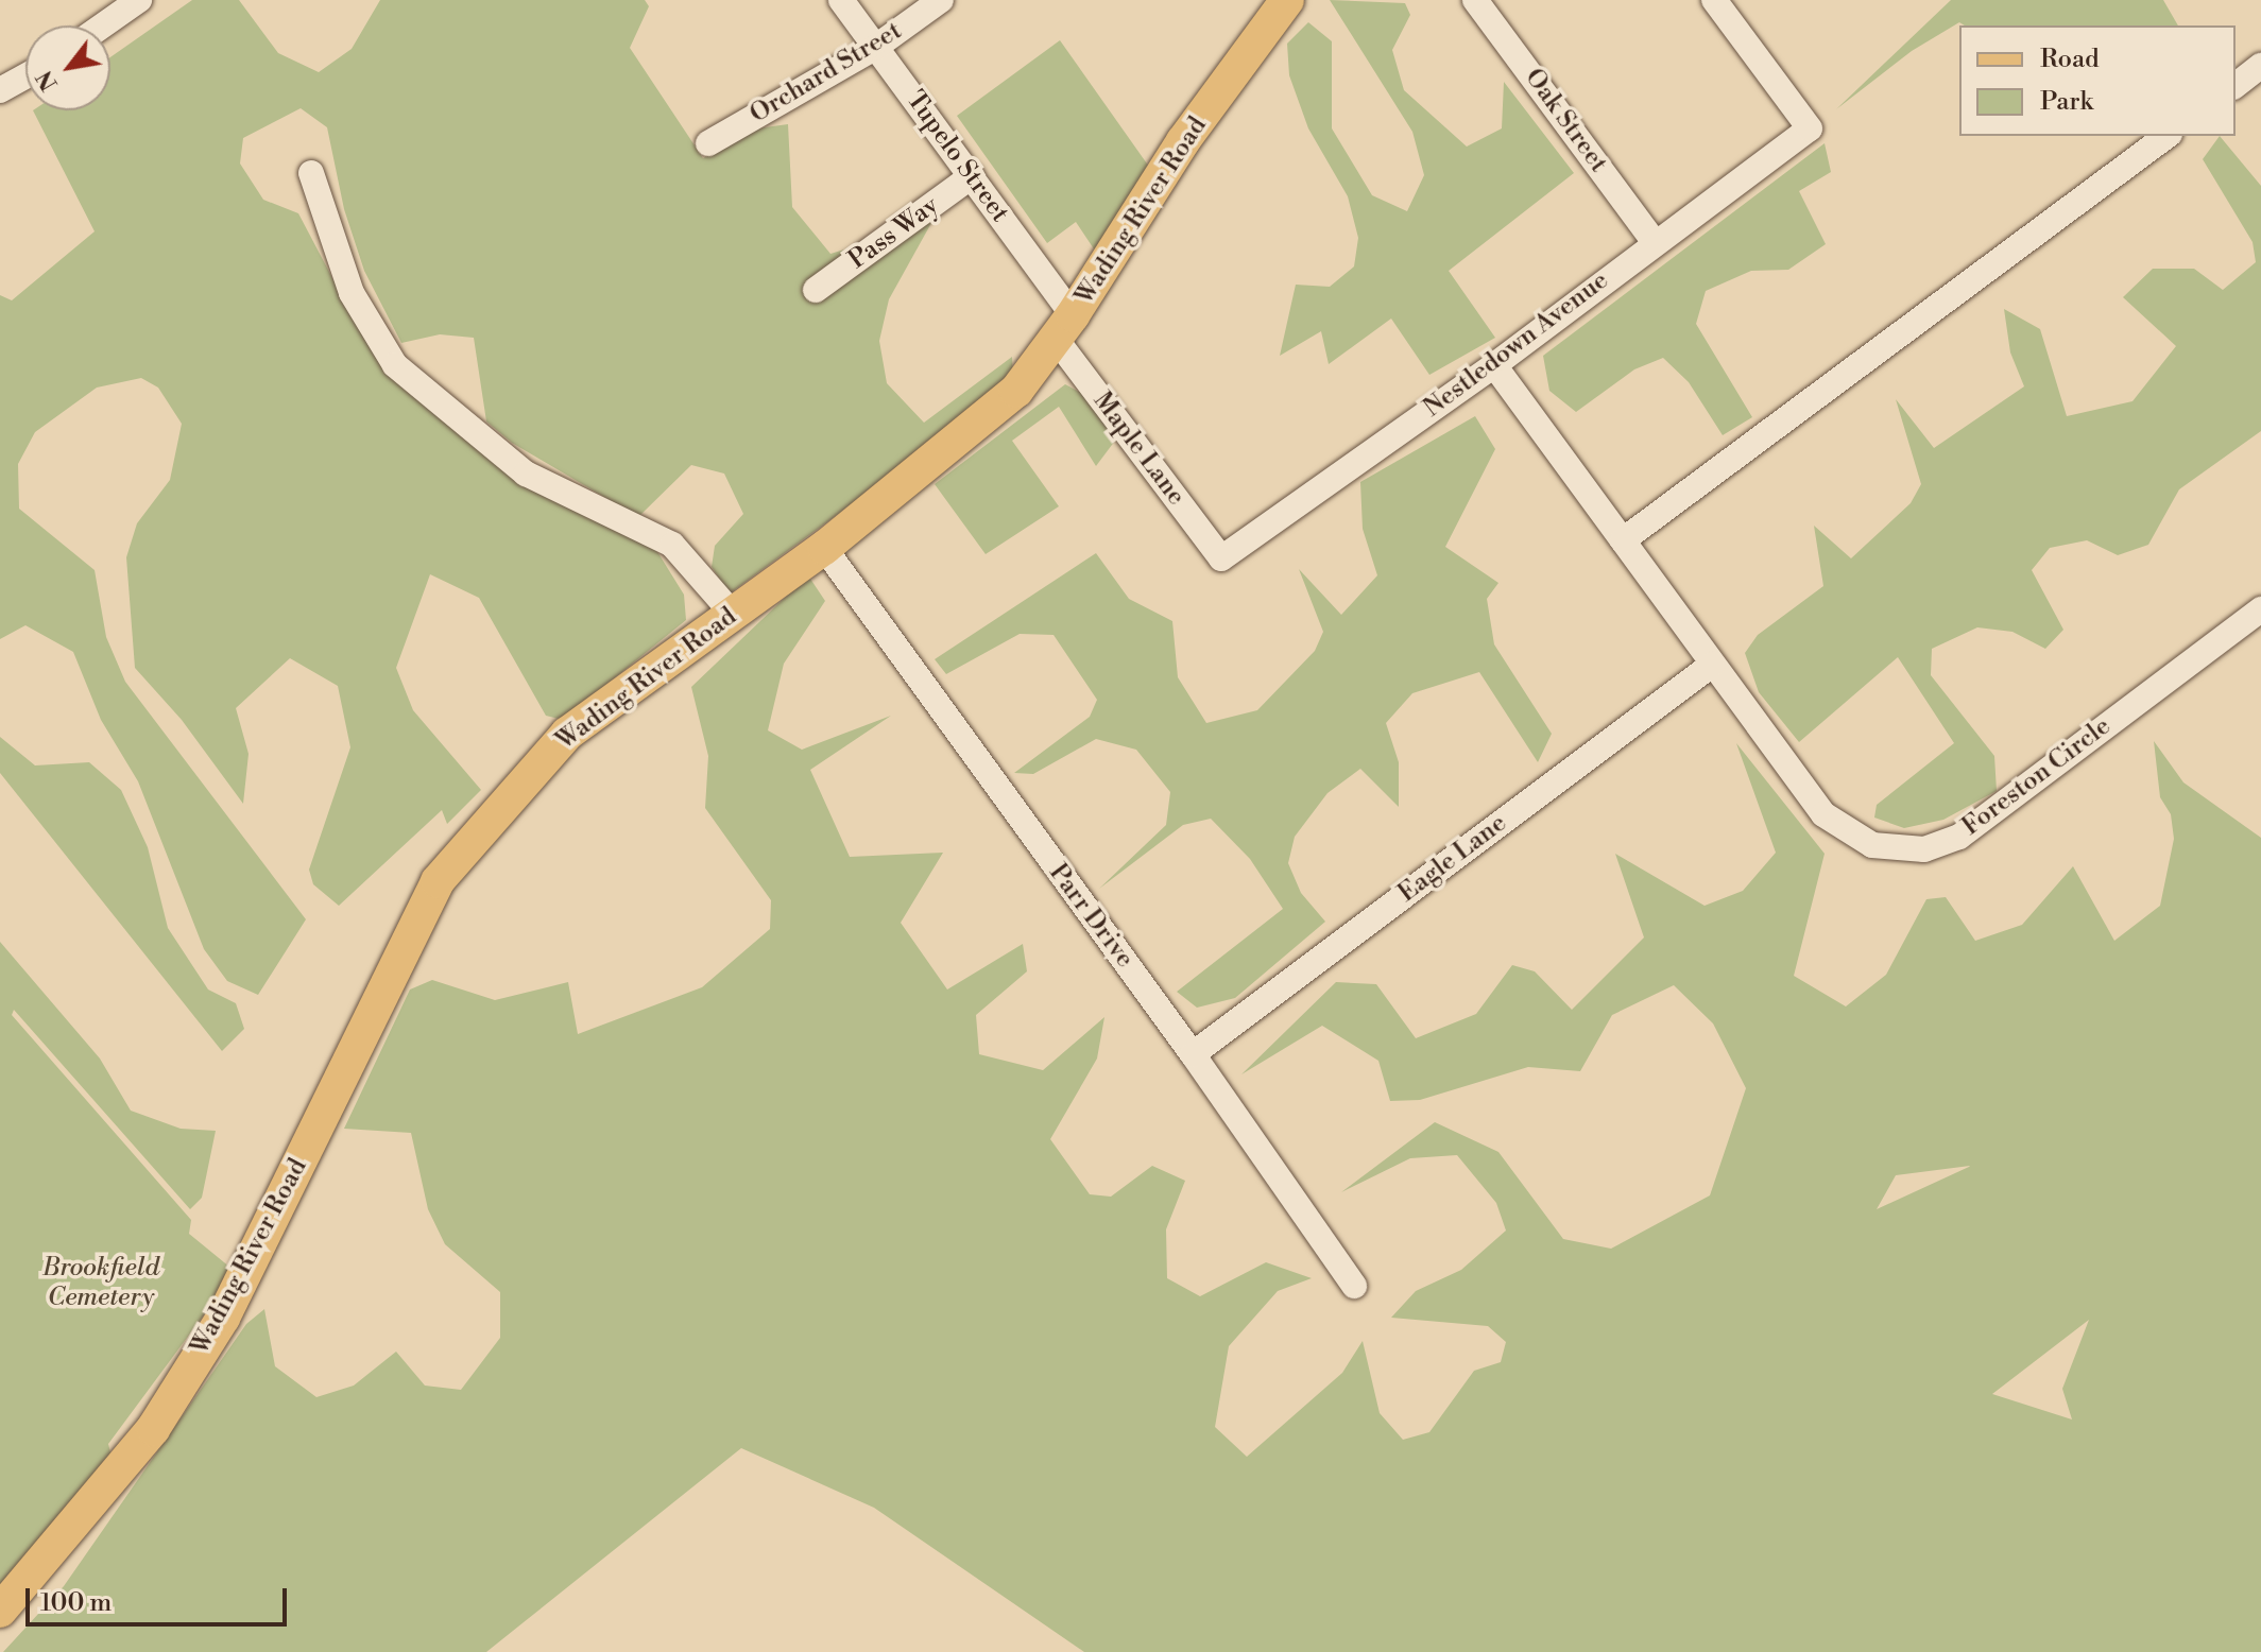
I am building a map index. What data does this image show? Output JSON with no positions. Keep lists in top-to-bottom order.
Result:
{
  "streets": {
    "main road": ["Wading River Road"],
    "street": [
      "Orchard Street",
      "Oak Street",
      "Tupelo Street",
      "Pass Way",
      "Nestledown Avenue",
      "Maple Lane",
      "Foreston Circle",
      "Eagle Lane",
      "Parr Drive"
    ]
  },
  "crossings": [
    ["Orchard Street", "Tupelo Street"],
    ["Oak Street", "Nestledown Avenue"],
    ["Tupelo Street", "Wading River Road"],
    ["Tupelo Street", "Pass Way"],
    ["Tupelo Street", "Maple Lane"],
    ["Wading River Road", "Maple Lane"],
    ["Wading River Road", "Parr Drive"],
    ["Nestledown Avenue", "Maple Lane"],
    ["Nestledown Avenue", "Foreston Circle"],
    ["Foreston Circle", "Eagle Lane"],
    ["Eagle Lane", "Parr Drive"]
  ],
  "parks": ["Brookfield Cemetery"],
  "legend": ["Road", "Park"],
  "scale_bar": "100 m",
  "north": "bottom left"
}
